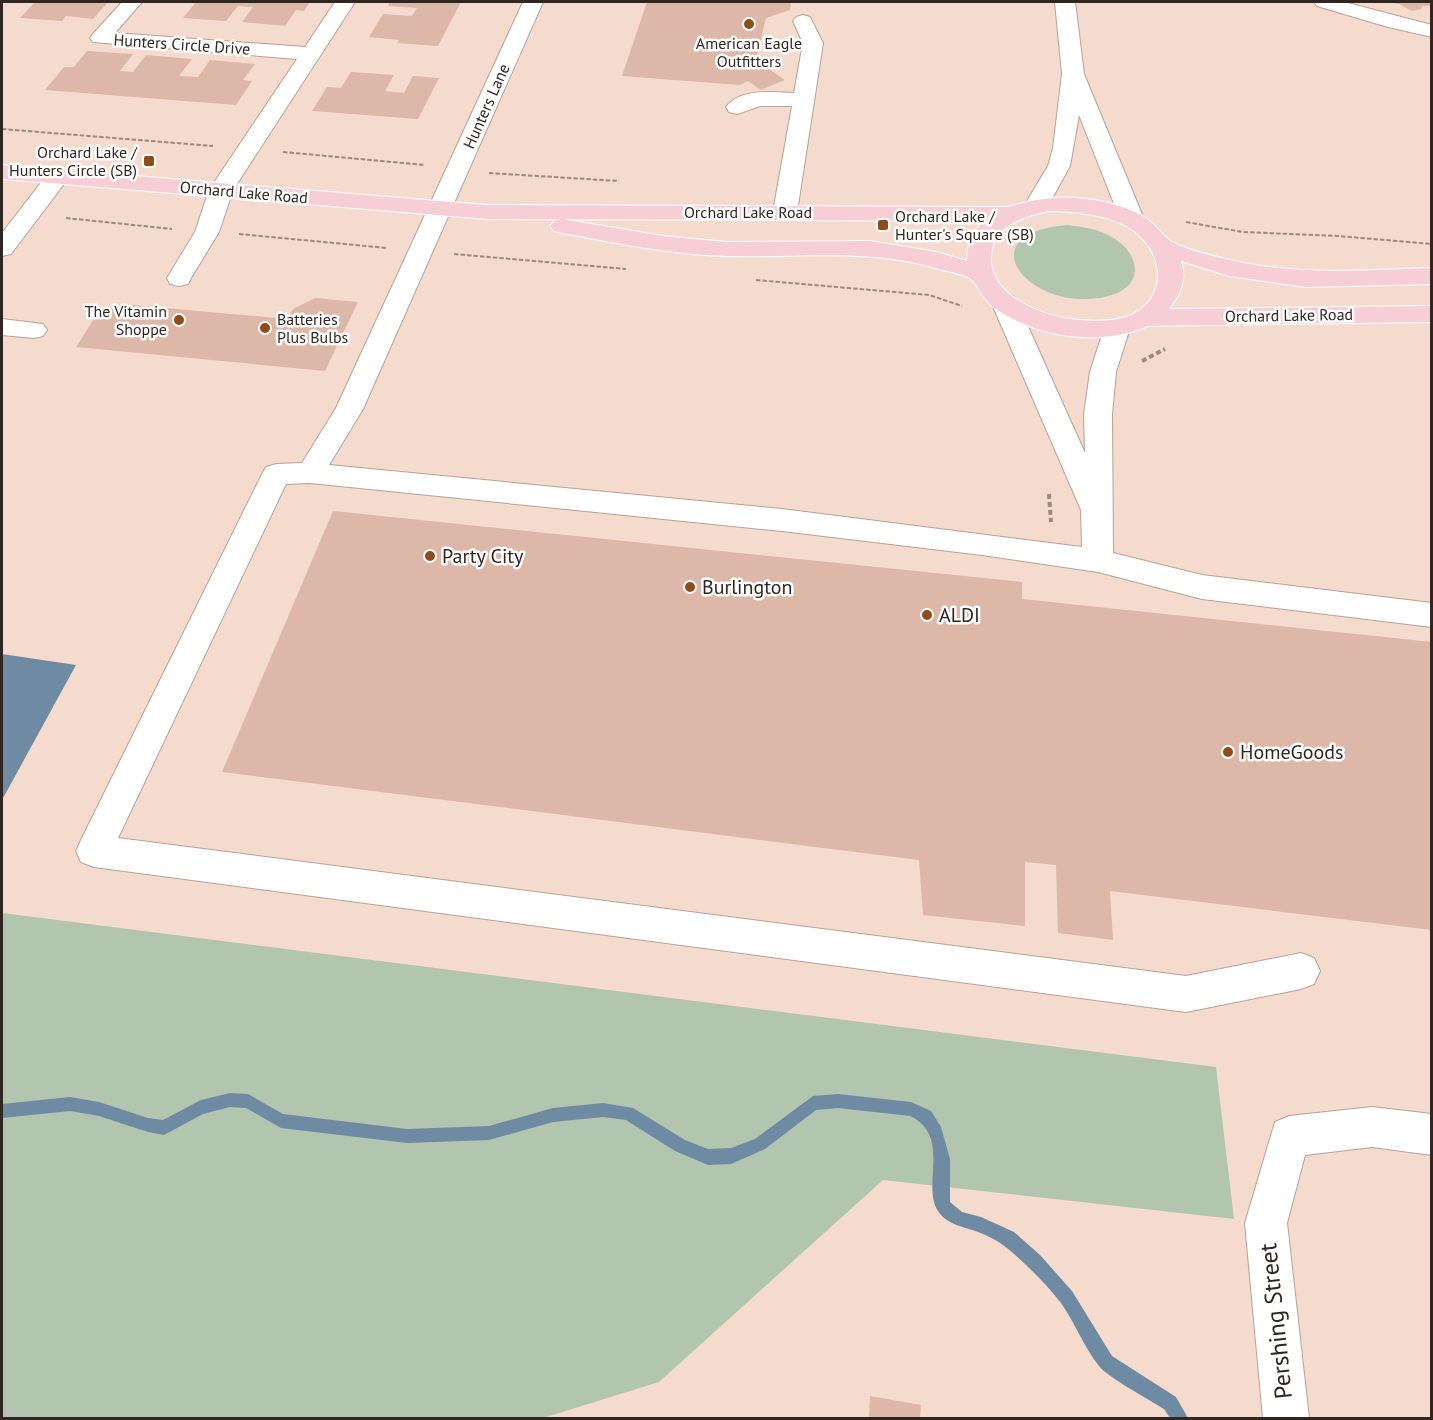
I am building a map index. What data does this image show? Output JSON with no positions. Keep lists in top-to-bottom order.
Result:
{
  "streets": {
    "main road": ["Orchard Lake Road"],
    "street": ["Hunters Circle Drive", "Hunters Lane", "Pershing Street"]
  },
  "crossings": [
    ["Hunters Lane", "Orchard Lake Road"]
  ],
  "places": {
    "other": [
      "American Eagle Outfitters",
      "The Vitamin Shoppe",
      "Batteries Plus Bulbs",
      "Party City",
      "Burlington",
      "ALDI",
      "HomeGoods"
    ],
    "transit": ["Orchard Lake / Hunters Circle (SB)", "Orchard Lake / Hunter's Square (SB)"]
  }
}
